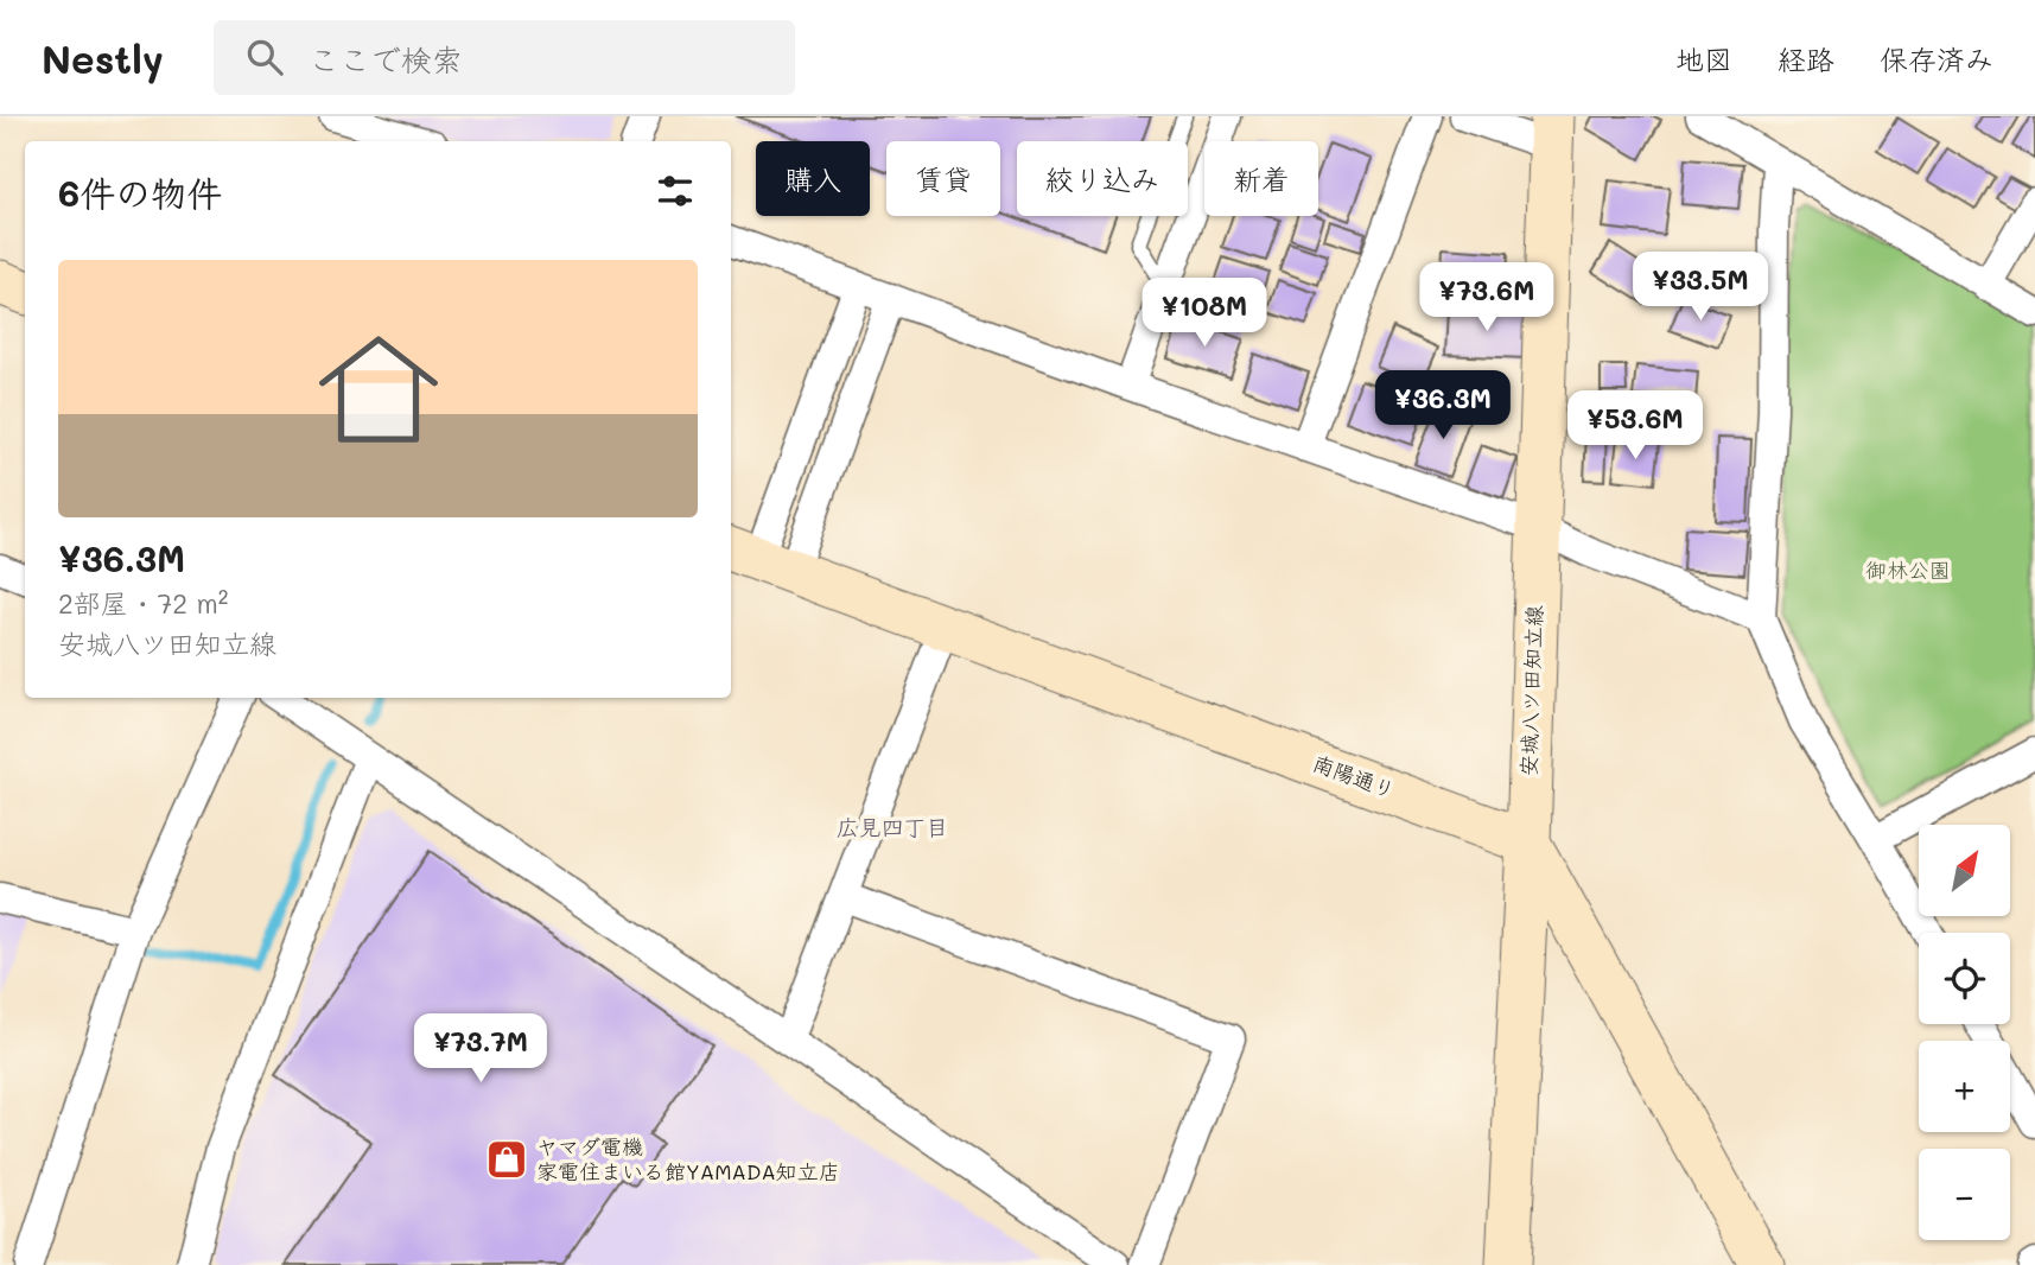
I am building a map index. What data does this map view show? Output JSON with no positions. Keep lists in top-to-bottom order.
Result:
{
  "streets": {
    "street": ["安城八ツ田知立線", "南陽通り"]
  },
  "crossings": [
    ["安城八ツ田知立線", "南陽通り"]
  ],
  "districts": ["広見四丁目"],
  "parks": ["御林公園"],
  "places": {
    "shop": ["ヤマダ電機 家電住まいる館YAMADA知立店"]
  },
  "north": "top right",
  "page": {
    "header": "Nestly",
    "search": "ここで検索",
    "nav": ["地図", "経路", "保存済み"],
    "chip": [
      "購入",
      "賃貸",
      "絞り込み",
      "新着"
    ],
    "heading": "6件の物件",
    "list": [
      {
        "name": "¥36.3M",
        "note": "2部屋 · 72 m² · 安城八ツ田知立線"
      }
    ],
    "price": [
      "¥33.5M",
      "¥73.6M",
      "¥108M",
      "¥36.3M",
      "¥53.6M",
      "¥73.7M"
    ],
    "map_buttons": ["+", "−"]
  }
}
